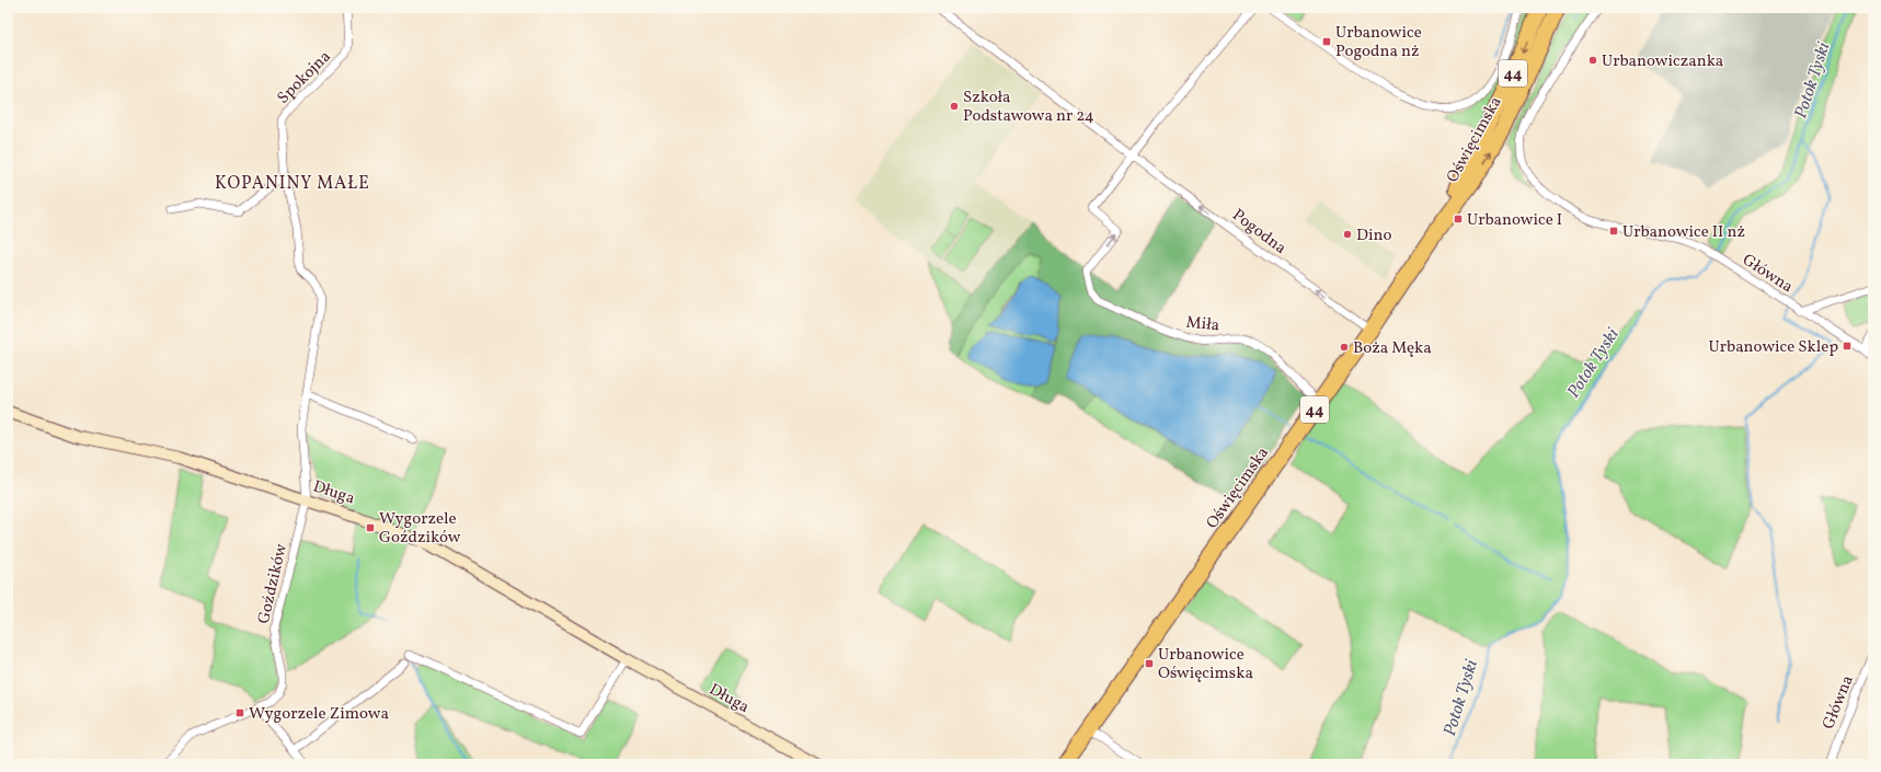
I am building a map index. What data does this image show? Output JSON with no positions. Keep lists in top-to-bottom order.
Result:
{
  "streets": {
    "highway": ["44", "Oświęcimska"],
    "street": [
      "Spokojna",
      "Pogodna",
      "Główna",
      "Miła",
      "Długa",
      "Goździków"
    ]
  },
  "crossings": [
    ["Spokojna", "Długa"],
    ["Spokojna", "Goździków"],
    ["Oświęcimska", "Pogodna"],
    ["Oświęcimska", "Miła"],
    ["Pogodna", "Miła"],
    ["Długa", "Goździków"]
  ],
  "one_way": ["Pogodna"],
  "districts": ["KOPANINY MAŁE"],
  "water": ["Potok Tyski"],
  "places": {
    "transit": [
      "Urbanowice Pogodna nż",
      "Urbanowice I",
      "Urbanowice II nż",
      "Urbanowice Sklep",
      "Wygorzele Goździków",
      "Urbanowice Oświęcimska",
      "Wygorzele Zimowa"
    ],
    "other": [
      "Urbanowiczanka",
      "Szkoła Podstawowa nr 24",
      "Dino",
      "Boża Męka"
    ]
  }
}
